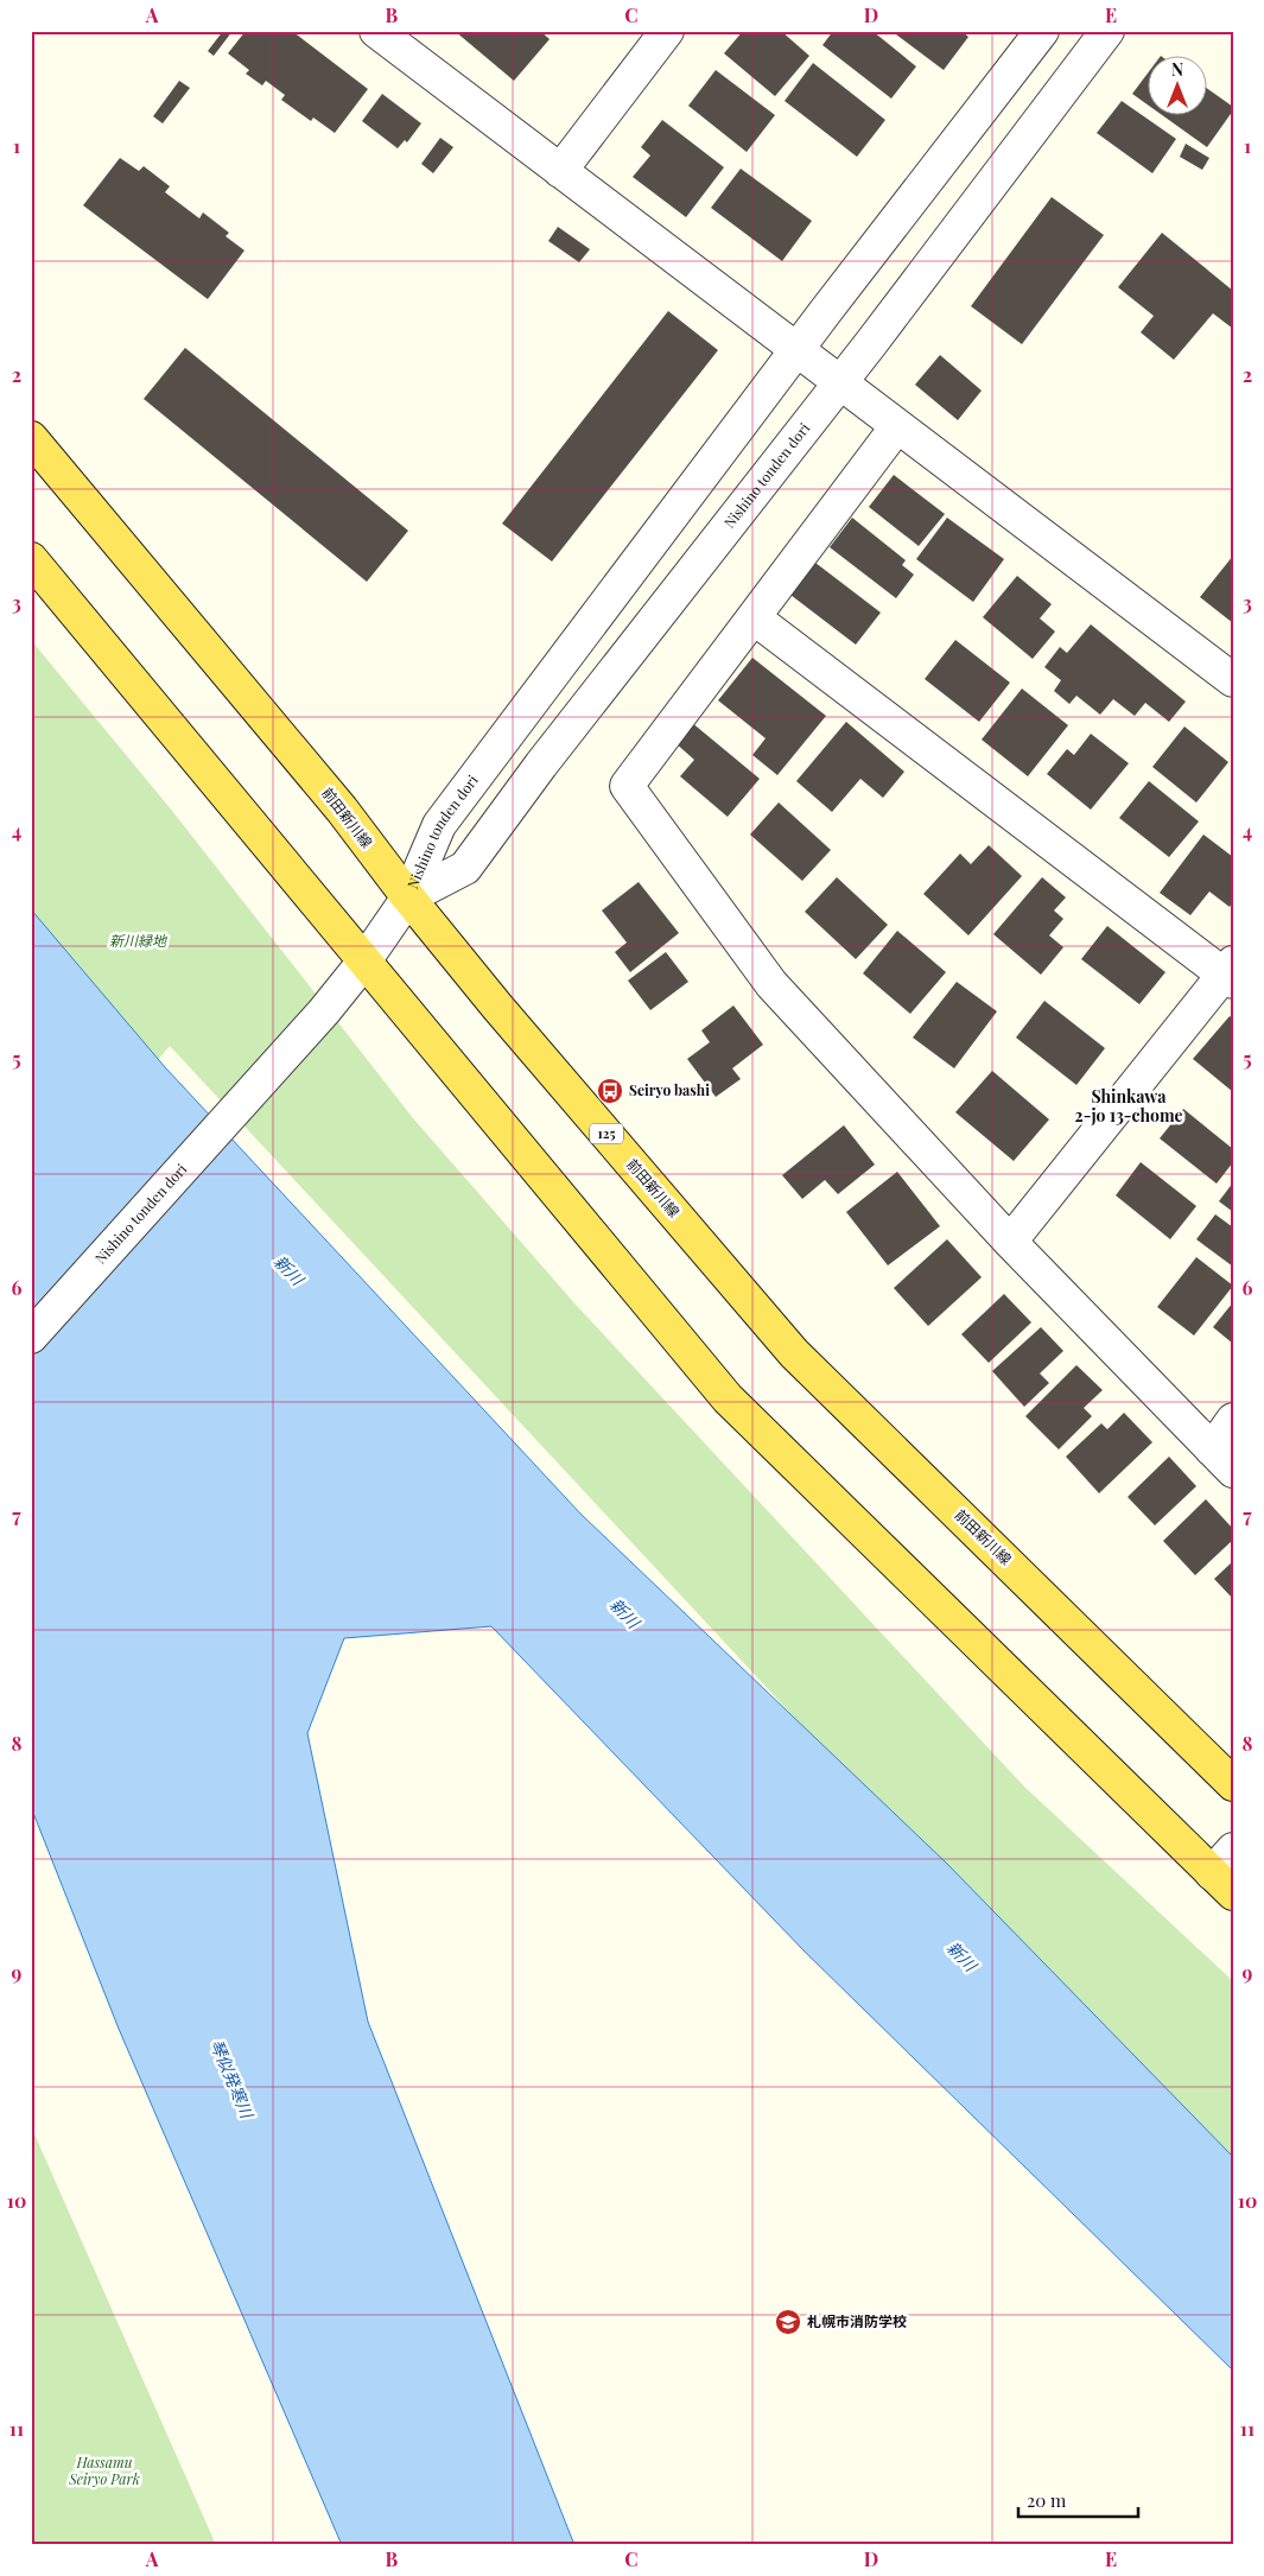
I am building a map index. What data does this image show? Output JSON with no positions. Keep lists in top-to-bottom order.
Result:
{
  "streets": {
    "main road": ["前田新川線", "125"],
    "street": ["Nishino tonden dori"]
  },
  "crossings": [
    ["Nishino tonden dori", "前田新川線"]
  ],
  "districts": ["Shinkawa 2-jo 13-chome"],
  "water": ["新川", "琴似発寒川"],
  "parks": ["新川緑地", "Hassamu Seiryo Park"],
  "places": {
    "bus stop": ["Seiryo bashi"],
    "school or university": ["札幌市消防学校"]
  },
  "scale_bar": "20 m",
  "north": "top",
  "grid": {
    "columns": [
      "A",
      "B",
      "C",
      "D",
      "E"
    ],
    "rows": [
      "1",
      "2",
      "3",
      "4",
      "5",
      "6",
      "7",
      "8",
      "9",
      "10",
      "11"
    ]
  }
}
